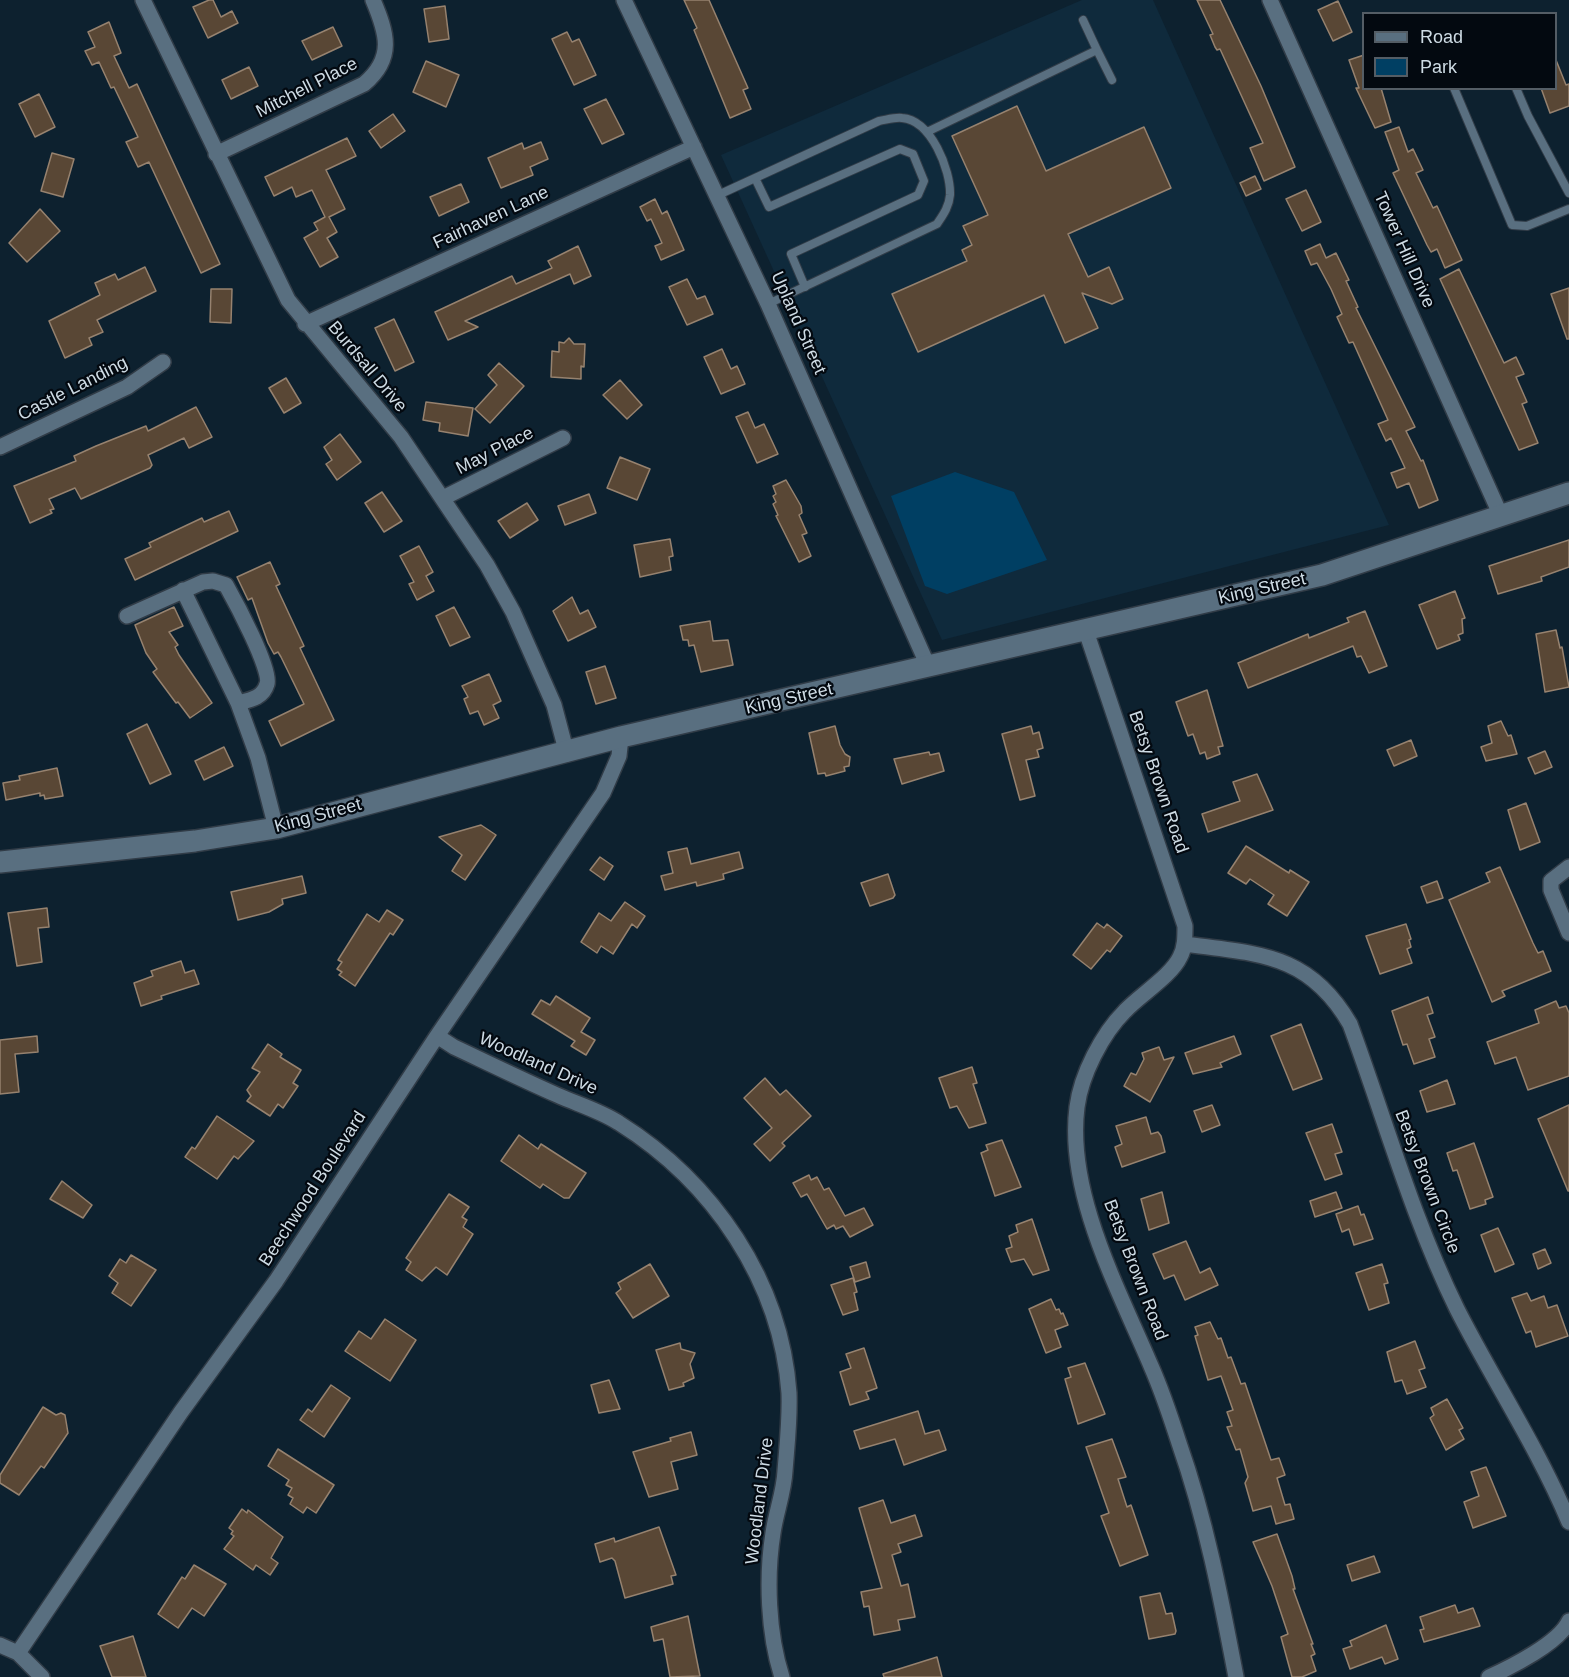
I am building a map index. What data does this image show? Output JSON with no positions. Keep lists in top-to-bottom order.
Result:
{
  "streets": {
    "main road": ["King Street"],
    "street": [
      "Mitchell Place",
      "Fairhaven Lane",
      "Tower Hill Drive",
      "Upland Street",
      "Burdsall Drive",
      "Castle Landing",
      "May Place",
      "Betsy Brown Road",
      "Woodland Drive",
      "Betsy Brown Circle",
      "Beechwood Boulevard"
    ]
  },
  "crossings": [
    ["Mitchell Place", "Burdsall Drive"],
    ["Fairhaven Lane", "Upland Street"],
    ["Fairhaven Lane", "Burdsall Drive"],
    ["Tower Hill Drive", "King Street"],
    ["Upland Street", "King Street"],
    ["Burdsall Drive", "May Place"],
    ["Burdsall Drive", "King Street"],
    ["King Street", "Betsy Brown Road"],
    ["King Street", "Beechwood Boulevard"],
    ["Betsy Brown Road", "Betsy Brown Circle"],
    ["Woodland Drive", "Beechwood Boulevard"]
  ],
  "legend": ["Road", "Park"]
}
